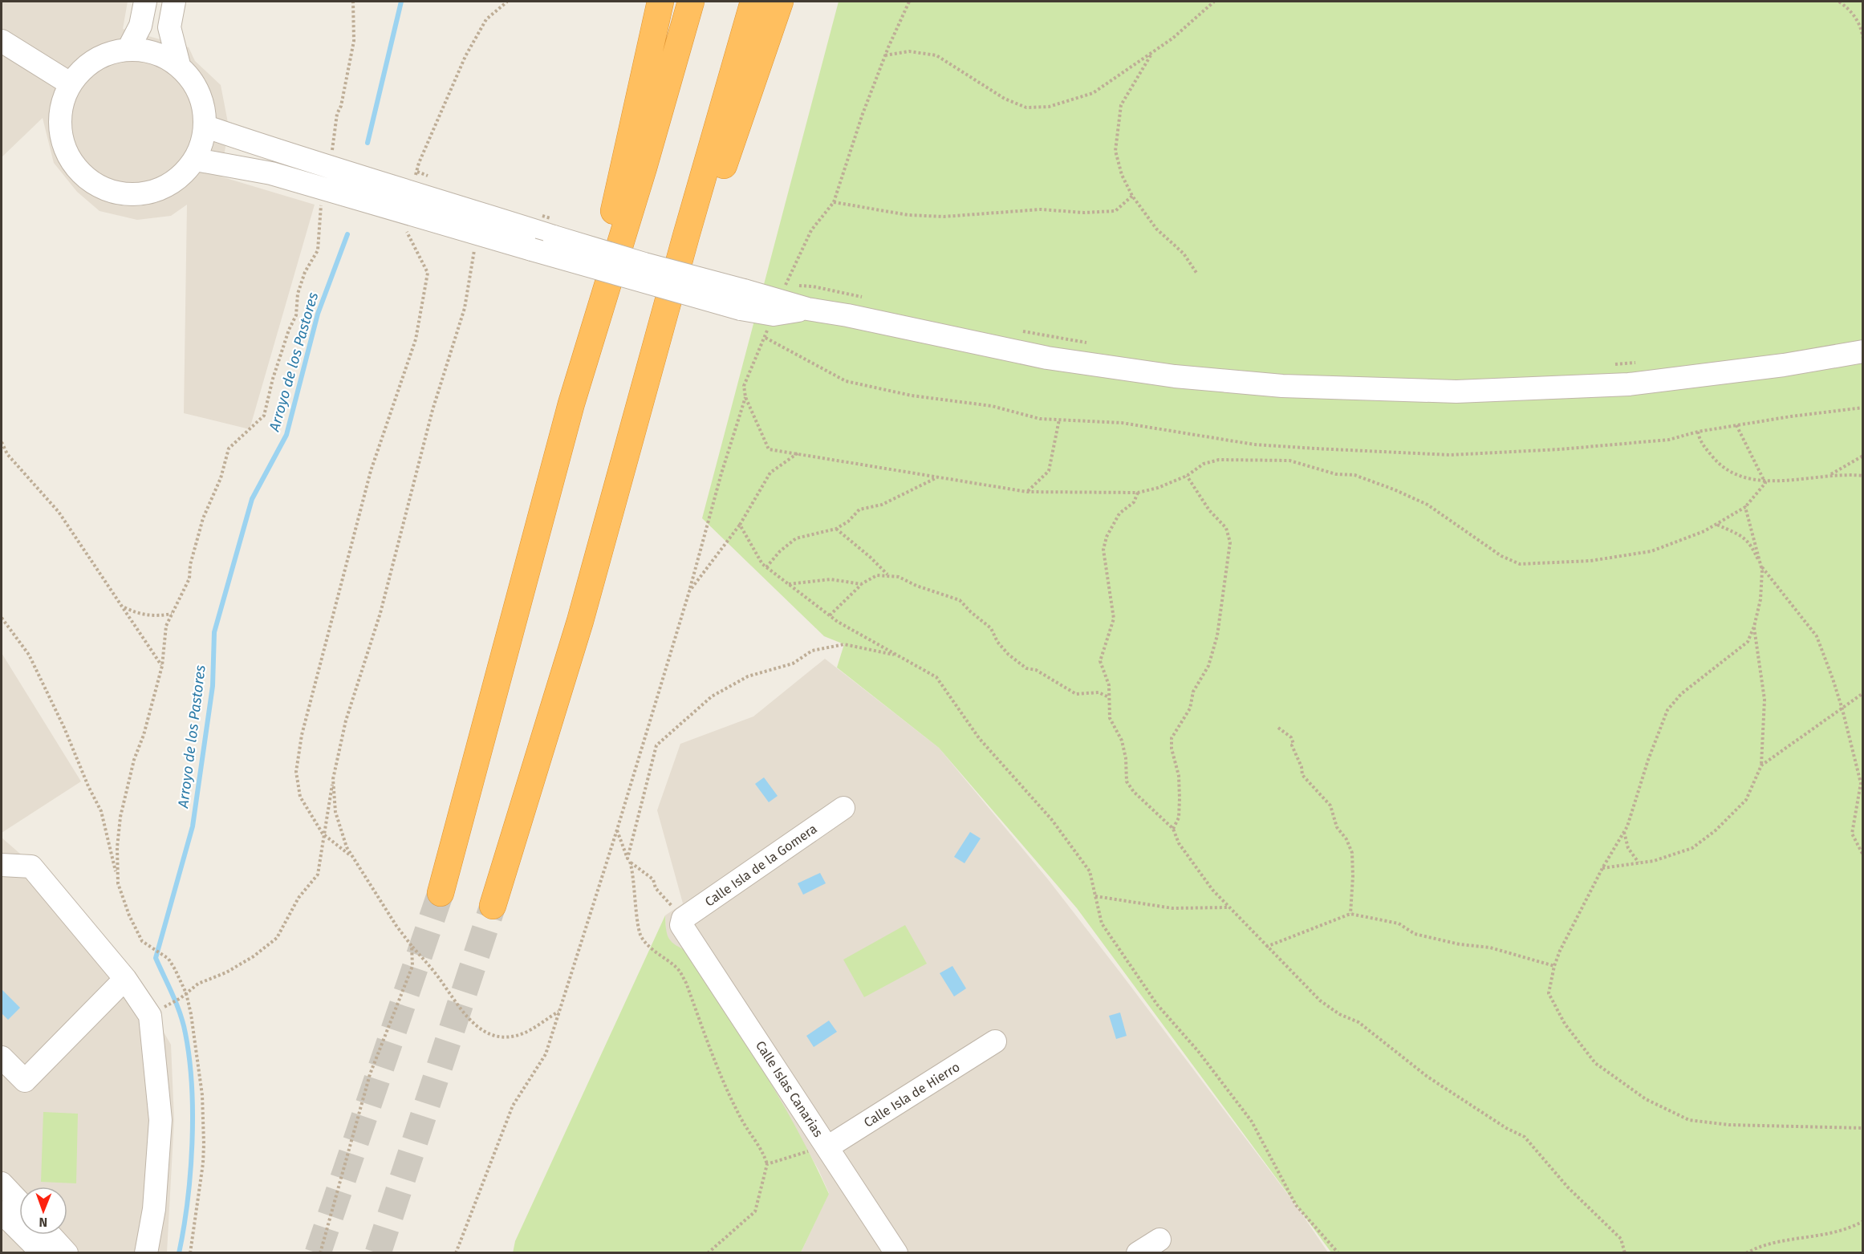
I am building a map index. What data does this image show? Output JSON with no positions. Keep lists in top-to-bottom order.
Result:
{
  "streets": {
    "street": ["Calle Isla de la Gomera", "Calle Islas Canarias", "Calle Isla de Hierro"]
  },
  "crossings": [
    ["Calle Isla de la Gomera", "Calle Islas Canarias"],
    ["Calle Islas Canarias", "Calle Isla de Hierro"]
  ],
  "water": ["Arroyo de los Pastores"],
  "north": "bottom"
}
